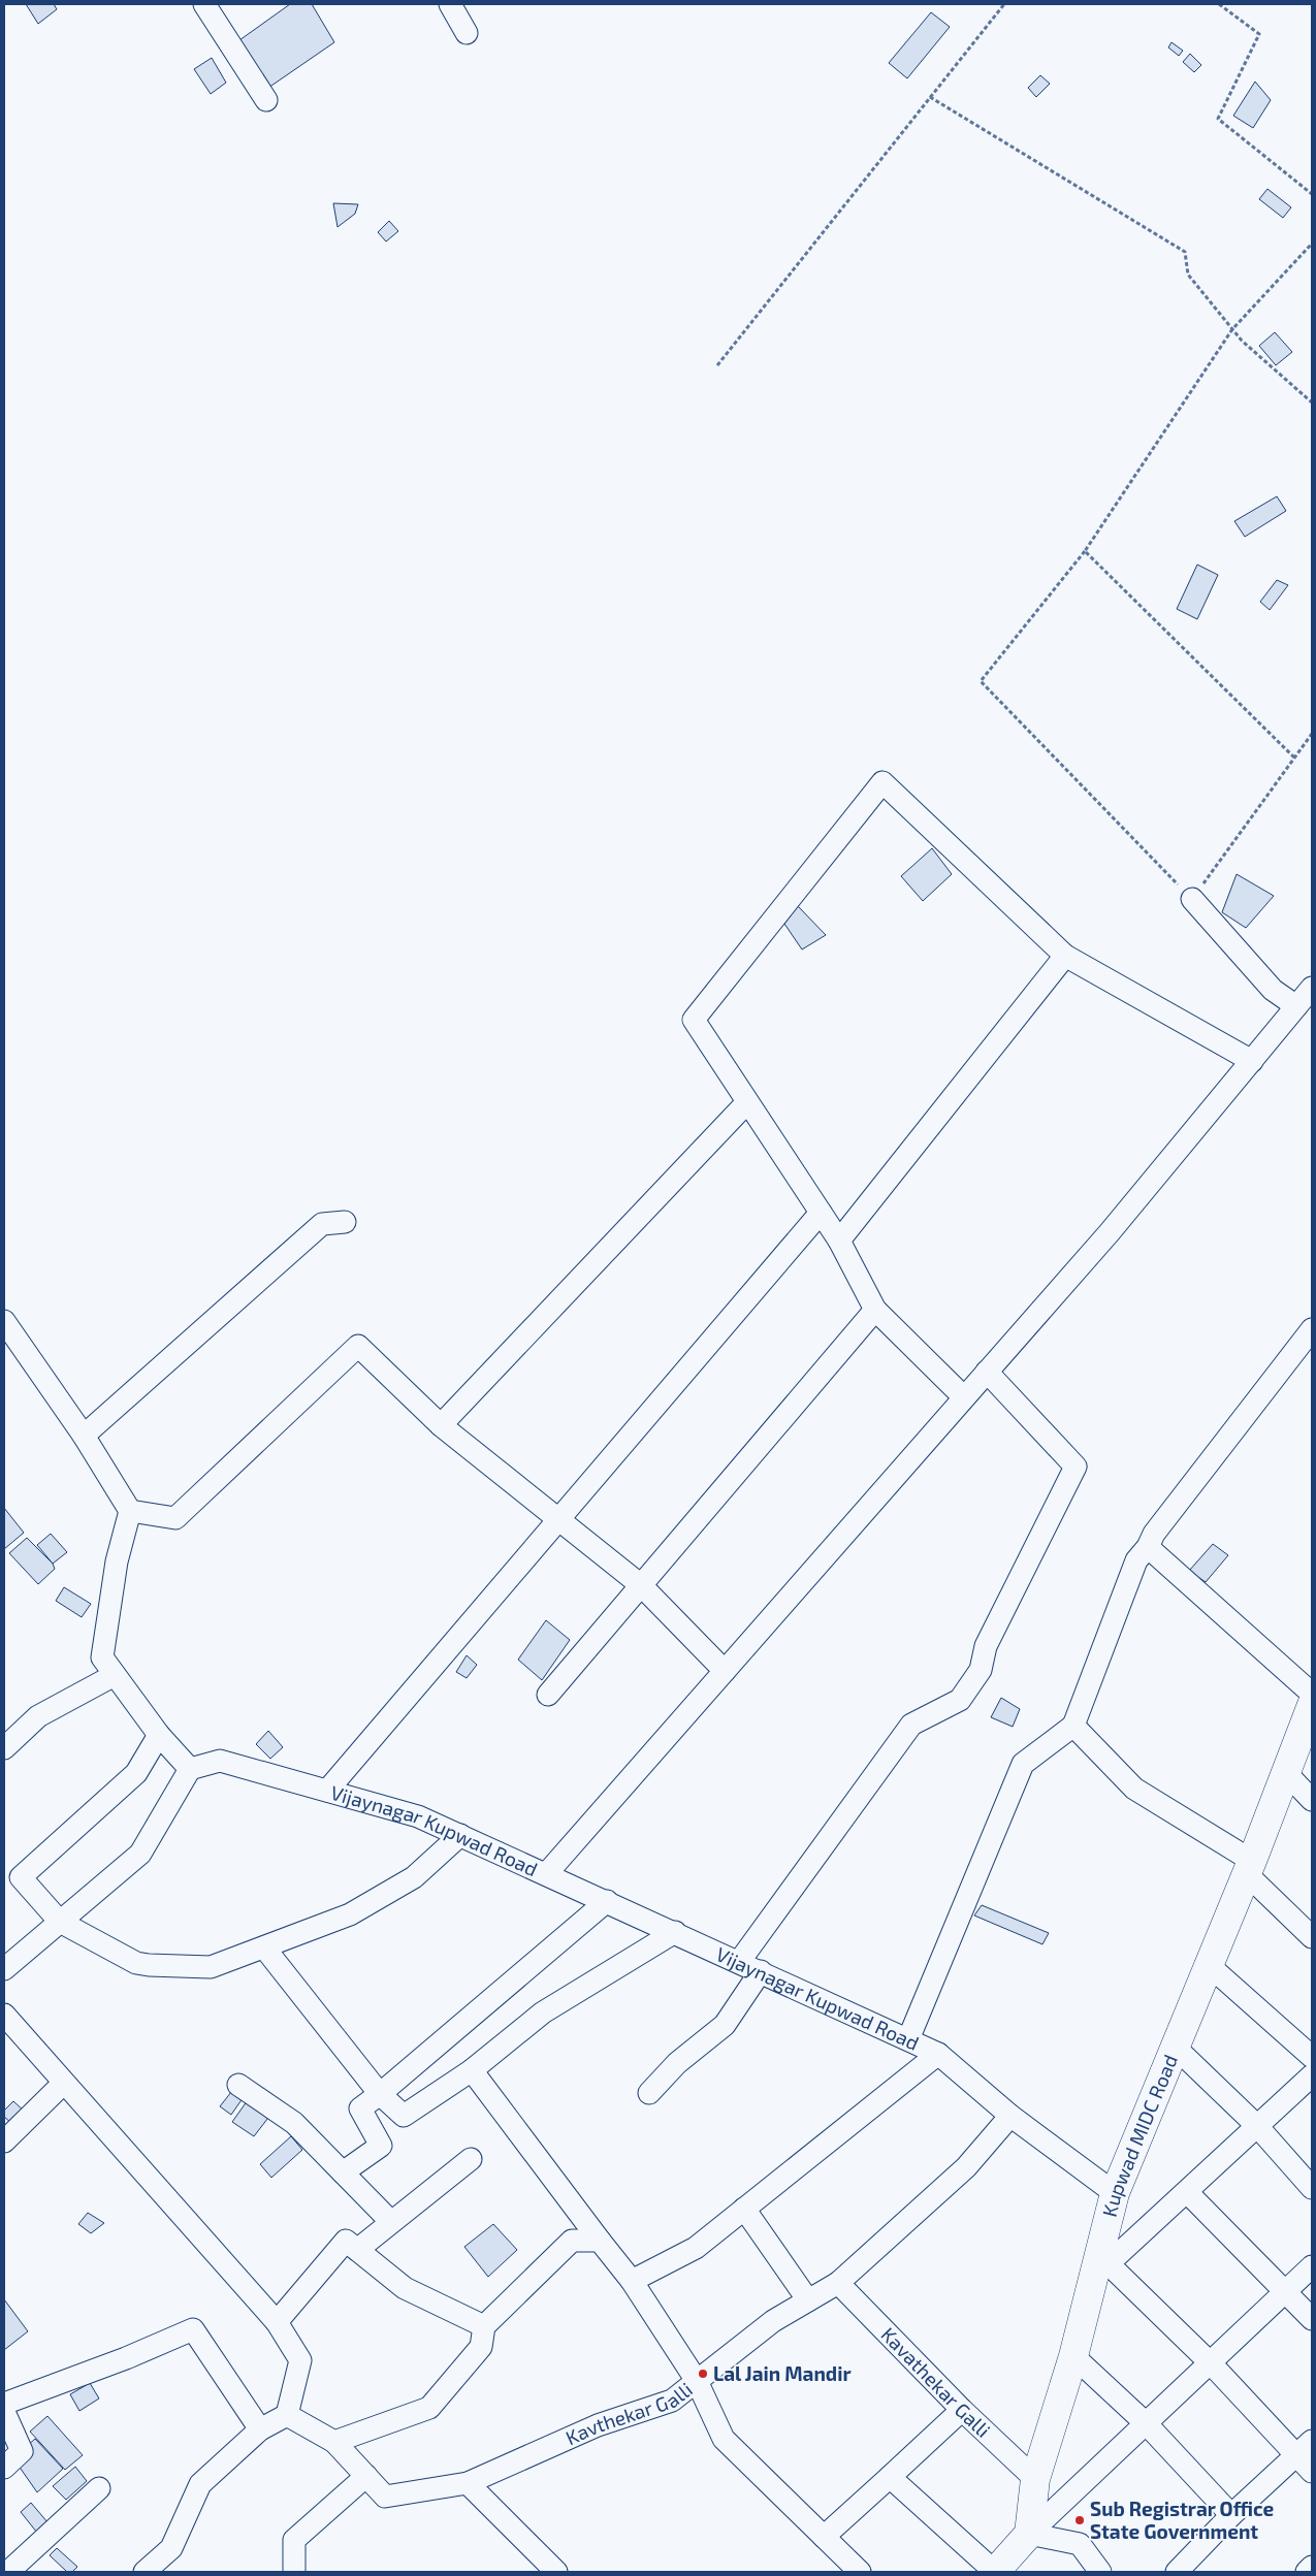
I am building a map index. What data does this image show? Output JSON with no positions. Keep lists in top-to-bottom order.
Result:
{
  "streets": {
    "main road": ["Kupwad MIDC Road"],
    "street": ["Vijaynagar Kupwad Road", "Kavathekar Galli", "Kavthekar Galli"]
  },
  "crossings": [
    ["Vijaynagar Kupwad Road", "Kupwad MIDC Road"],
    ["Vijaynagar Kupwad Road", "Kavthekar Galli"],
    ["Kupwad MIDC Road", "Kavathekar Galli"],
    ["Kavathekar Galli", "Kavthekar Galli"]
  ],
  "places": ["Lal Jain Mandir", "Sub Registrar Office State Government"]
}
